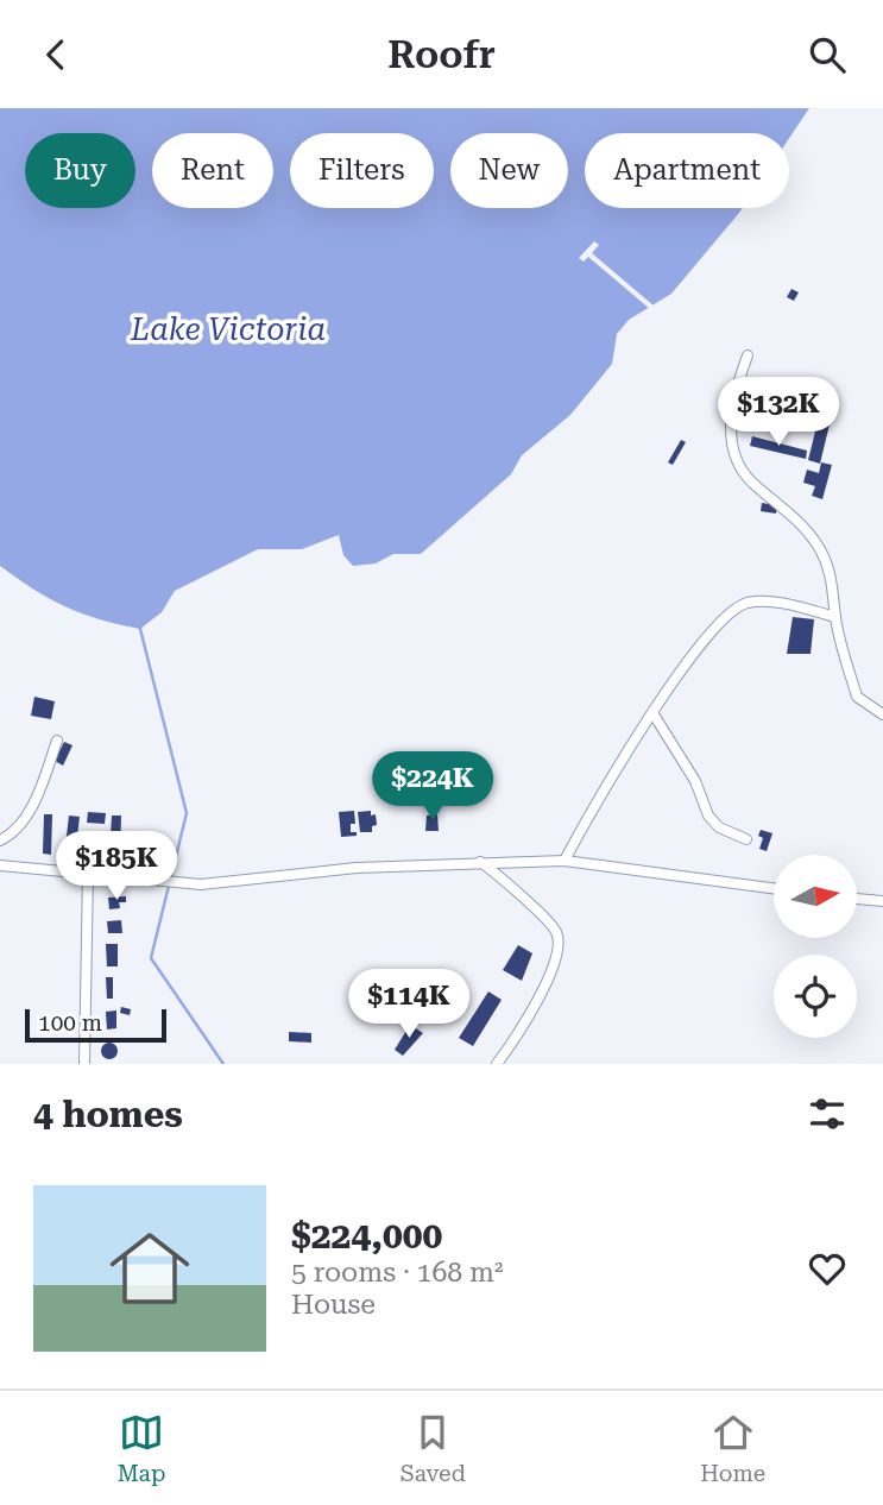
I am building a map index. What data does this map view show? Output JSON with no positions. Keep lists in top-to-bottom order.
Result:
{
  "water": ["Lake Victoria"],
  "scale_bar": "100 m",
  "north": "right",
  "page": {
    "header": "Roofr",
    "chip": [
      "Buy",
      "Rent",
      "Filters",
      "New",
      "Apartment"
    ],
    "price": [
      "$132K",
      "$224K",
      "$185K",
      "$114K"
    ],
    "scale": "100 m",
    "heading": "4 homes",
    "list": [
      {
        "name": "$224,000",
        "note": "5 rooms · 168 m² · House"
      }
    ],
    "tabs": ["Map", "Saved", "Home"]
  }
}
